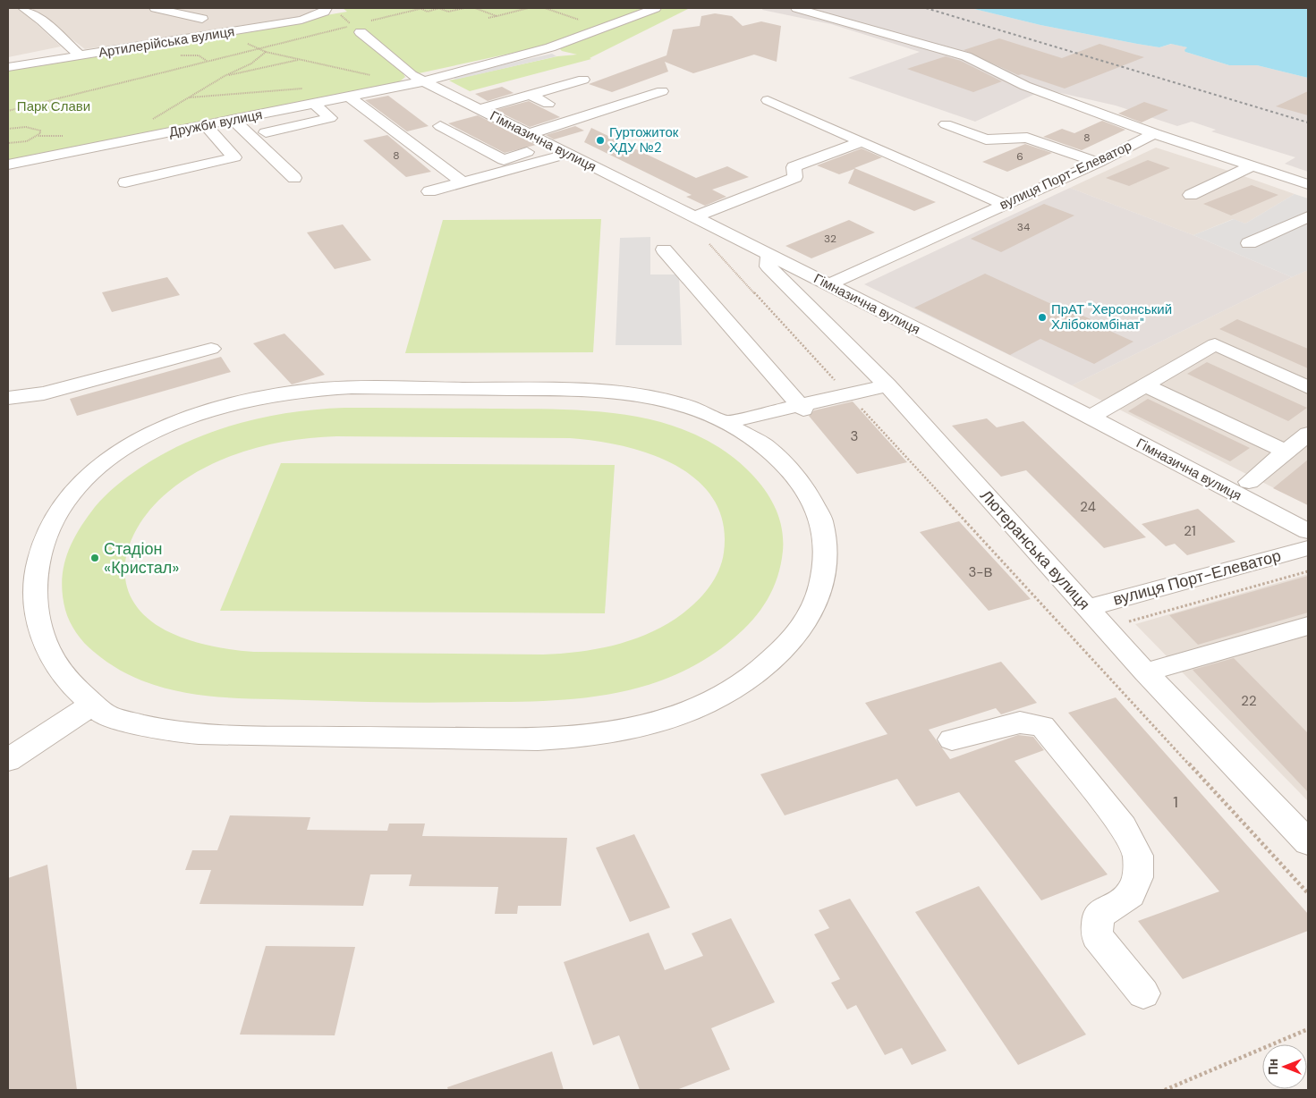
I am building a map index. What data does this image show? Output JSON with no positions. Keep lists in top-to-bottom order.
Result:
{
  "streets": {
    "street": [
      "Артилерійська вулиця",
      "Дружби вулиця",
      "Гімназична вулиця",
      "вулиця Порт-Елеватор",
      "Лютеранська вулиця"
    ]
  },
  "crossings": [
    ["Дружби вулиця", "Гімназична вулиця"],
    ["Гімназична вулиця", "вулиця Порт-Елеватор"],
    ["Гімназична вулиця", "Лютеранська вулиця"],
    ["вулиця Порт-Елеватор", "Лютеранська вулиця"]
  ],
  "parks": ["Парк Слави"],
  "places": ["Гуртожиток ХДУ №2", "ПрАТ \"Херсонський Хлібокомбінат\"", "Стадіон «Кристал»"],
  "house_numbers": [
    "8",
    "8",
    "6",
    "34",
    "32",
    "3",
    "24",
    "21",
    "3-В",
    "22",
    "1"
  ],
  "north": "left"
}
